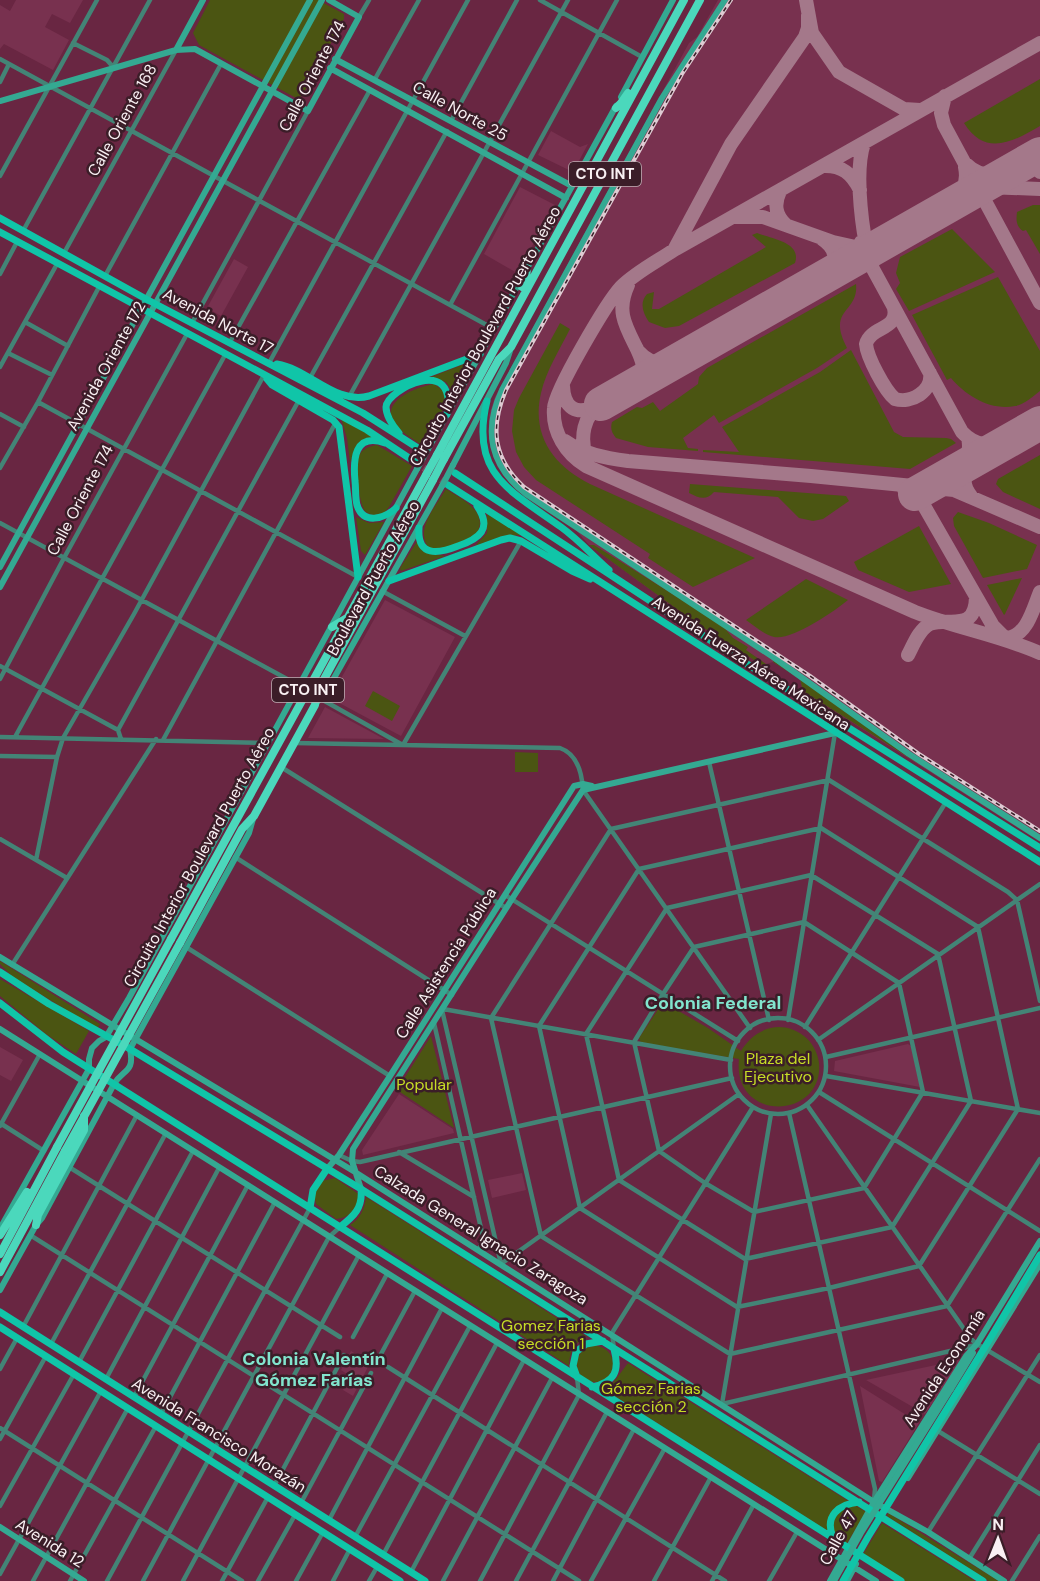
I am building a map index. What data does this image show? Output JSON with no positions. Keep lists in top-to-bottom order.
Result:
{
  "streets": {
    "highway": ["CTO INT", "Circuito Interior Boulevard Puerto Aéreo", "Boulevard Puerto Aéreo"],
    "main road": [
      "Calle Oriente 174",
      "Calle Norte 25",
      "Calle Oriente 168",
      "Avenida Norte 17",
      "Avenida Oriente 172",
      "Avenida Fuerza Aérea Mexicana",
      "Calle Asistencia Pública",
      "Calzada General Ignacio Zaragoza",
      "Avenida Economía",
      "Avenida Francisco Morazán",
      "Calle 47",
      "Avenida 12"
    ]
  },
  "crossings": [
    ["Calle Oriente 174", "Calle Norte 25"],
    ["Calle Oriente 174", "Avenida Norte 17"],
    ["Calle Norte 25", "Boulevard Puerto Aéreo"],
    ["Calle Oriente 168", "Avenida Norte 17"],
    ["Avenida Norte 17", "Avenida Oriente 172"],
    ["Avenida Norte 17", "Boulevard Puerto Aéreo"],
    ["Circuito Interior Boulevard Puerto Aéreo", "Boulevard Puerto Aéreo"],
    ["Boulevard Puerto Aéreo", "Avenida Fuerza Aérea Mexicana"],
    ["Boulevard Puerto Aéreo", "Calzada General Ignacio Zaragoza"],
    ["Calle Asistencia Pública", "Calzada General Ignacio Zaragoza"],
    ["Calzada General Ignacio Zaragoza", "Avenida Economía"],
    ["Calzada General Ignacio Zaragoza", "Calle 47"],
    ["Avenida Economía", "Calle 47"]
  ],
  "districts": ["Colonia Federal", "Colonia Valentín Gómez Farías"],
  "parks": [
    "Plaza del Ejecutivo",
    "Popular",
    "Gomez Farias sección 1",
    "Gómez Farias sección 2"
  ],
  "north": "top"
}
